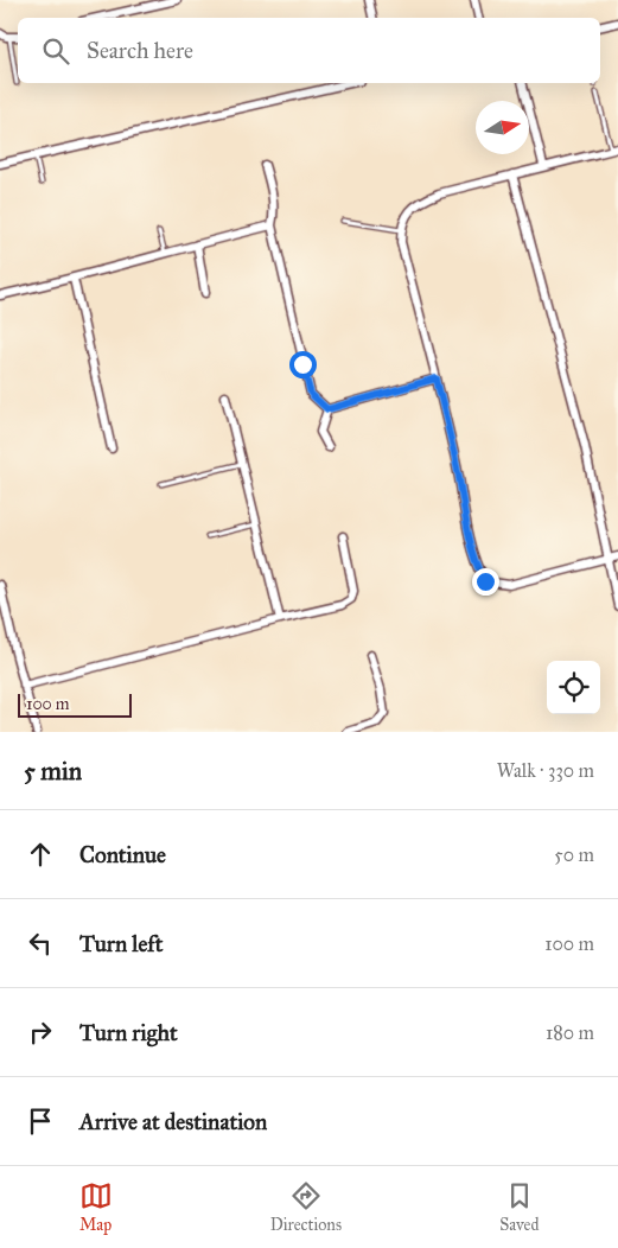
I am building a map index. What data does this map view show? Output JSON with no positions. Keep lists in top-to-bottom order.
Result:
{
  "scale_bar": "100 m",
  "north": "right",
  "page": {
    "search": "Search here",
    "scale": "100 m",
    "heading": ["5 min", "Walk · 330 m"],
    "list": [
      ["Continue", "50 m"],
      ["Turn left", "100 m"],
      ["Turn right", "180 m"],
      "Arrive at destination"
    ],
    "nav": ["Map", "Directions", "Saved"]
  }
}
